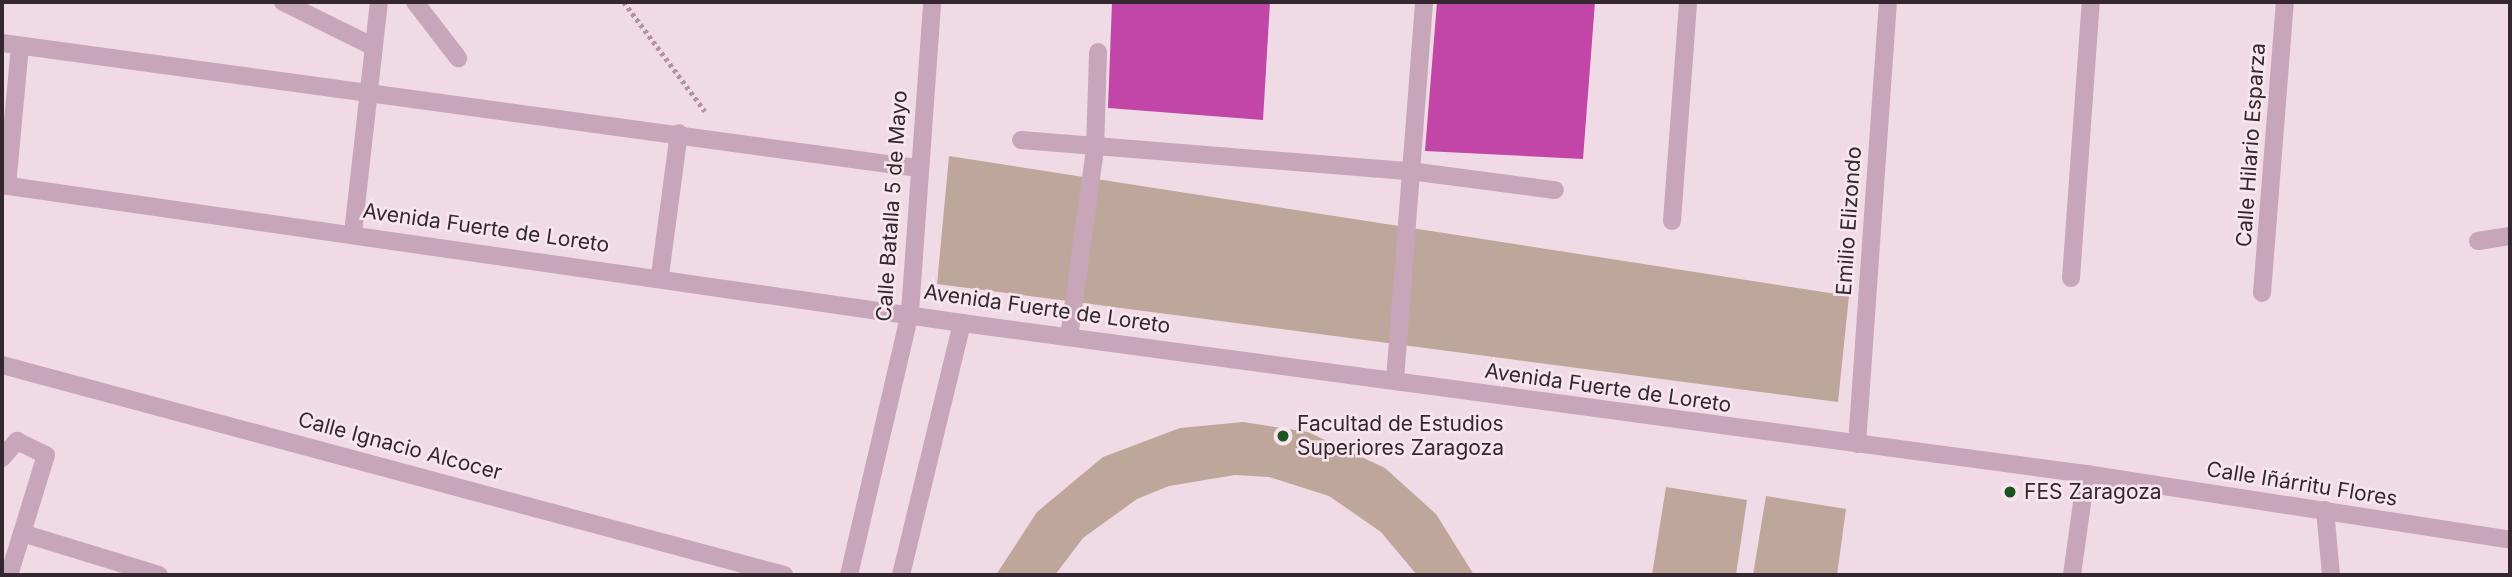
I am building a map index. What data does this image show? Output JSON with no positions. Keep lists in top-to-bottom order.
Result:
{
  "streets": {
    "street": [
      "Calle Hilario Esparza",
      "Calle Batalla 5 de Mayo",
      "Emilio Elizondo",
      "Avenida Fuerte de Loreto",
      "Calle Ignacio Alcocer",
      "Calle Iñárritu Flores"
    ]
  },
  "crossings": [
    ["Calle Batalla 5 de Mayo", "Avenida Fuerte de Loreto"],
    ["Emilio Elizondo", "Avenida Fuerte de Loreto"],
    ["Avenida Fuerte de Loreto", "Calle Iñárritu Flores"]
  ],
  "places": ["Facultad de Estudios Superiores Zaragoza", "FES Zaragoza"]
}
